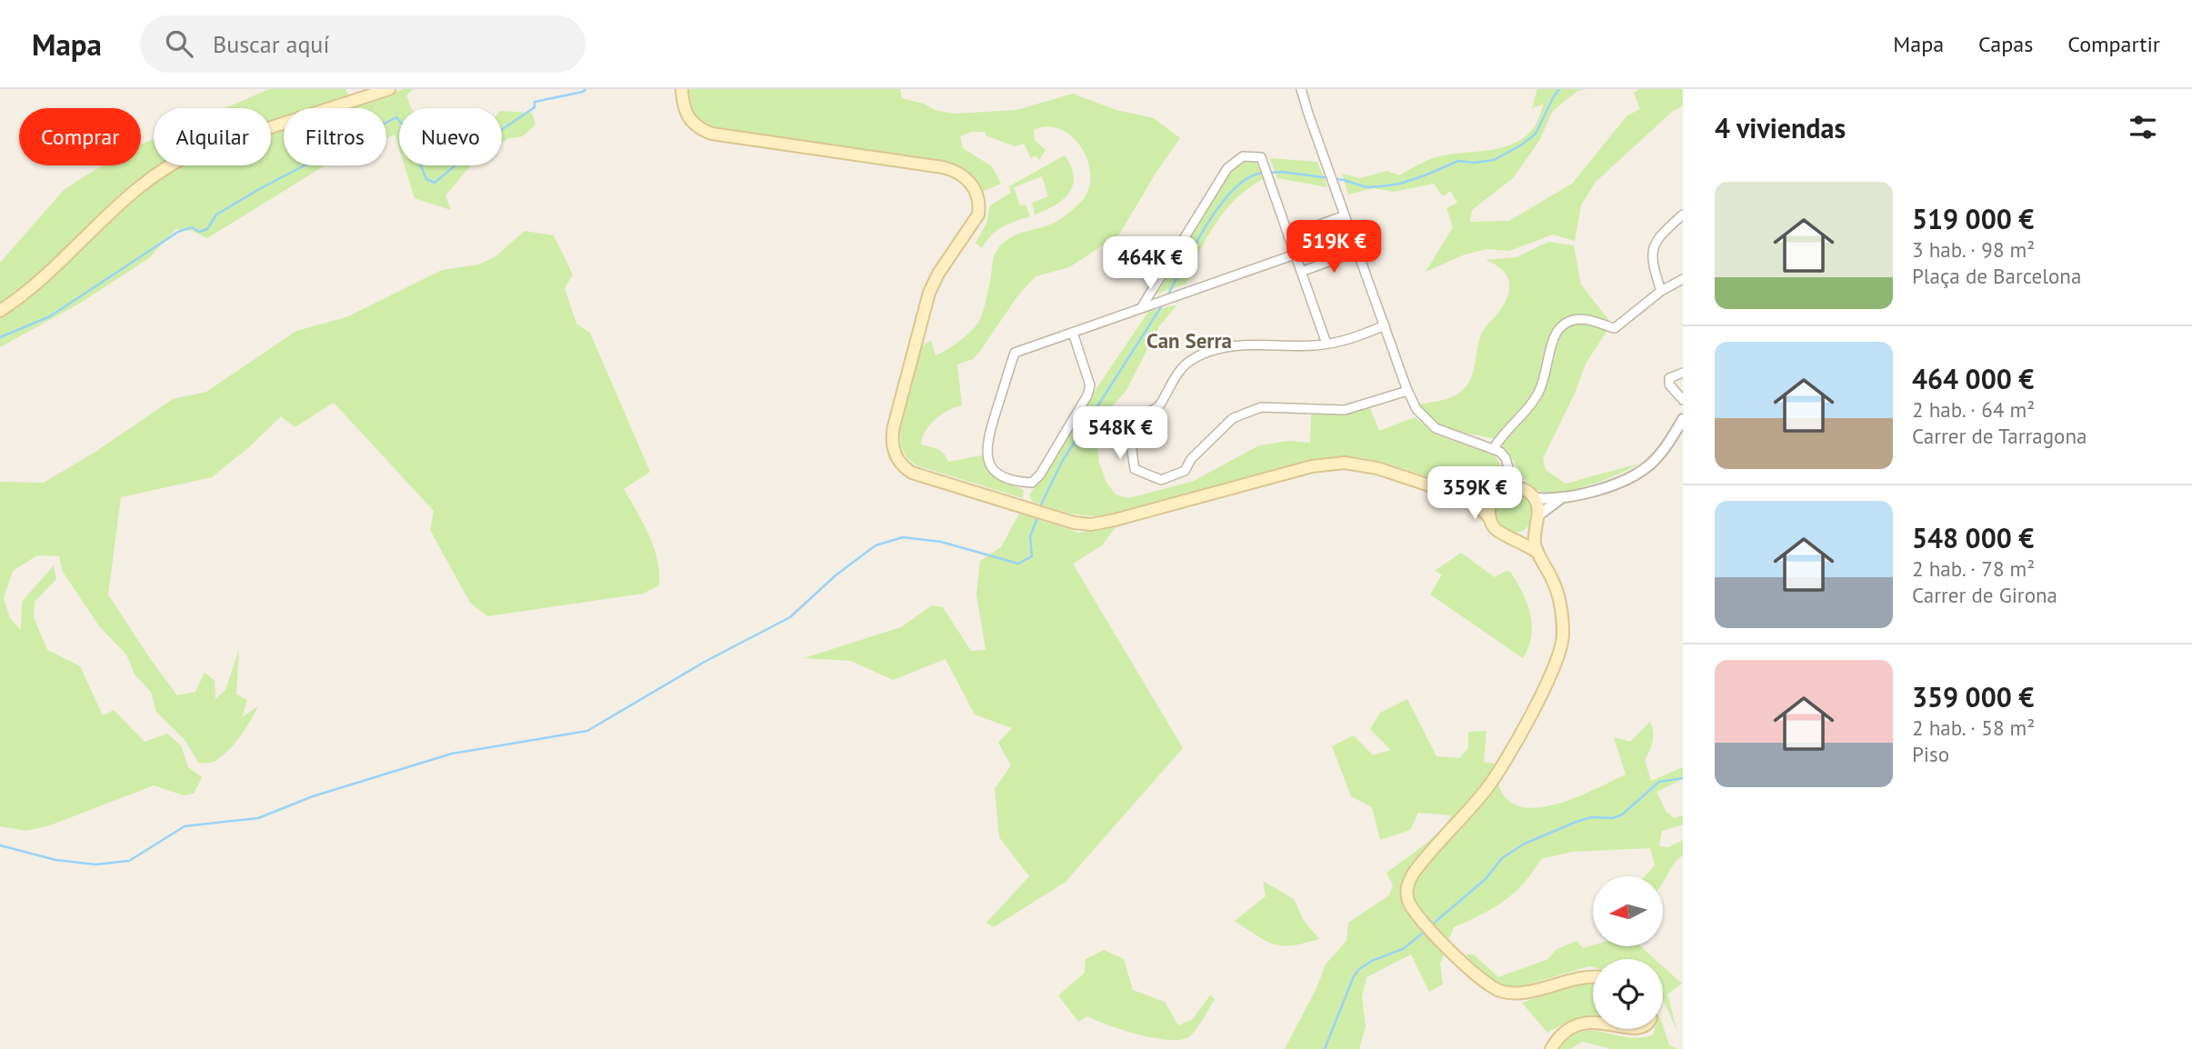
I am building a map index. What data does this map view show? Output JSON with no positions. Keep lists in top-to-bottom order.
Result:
{
  "districts": ["Can Serra"],
  "north": "left",
  "page": {
    "header": "Mapa",
    "search": "Buscar aquí",
    "nav": ["Mapa", "Capas", "Compartir"],
    "heading": "4 viviendas",
    "chip": [
      "Comprar",
      "Alquilar",
      "Filtros",
      "Nuevo"
    ],
    "list": [
      {
        "name": "519 000 €",
        "note": "3 hab. · 98 m² · Plaça de Barcelona"
      },
      {
        "name": "464 000 €",
        "note": "2 hab. · 64 m² · Carrer de Tarragona"
      },
      {
        "name": "548 000 €",
        "note": "2 hab. · 78 m² · Carrer de Girona"
      },
      {
        "name": "359 000 €",
        "note": "2 hab. · 58 m² · Piso"
      }
    ],
    "price": [
      "519K €",
      "464K €",
      "548K €",
      "359K €"
    ]
  }
}
